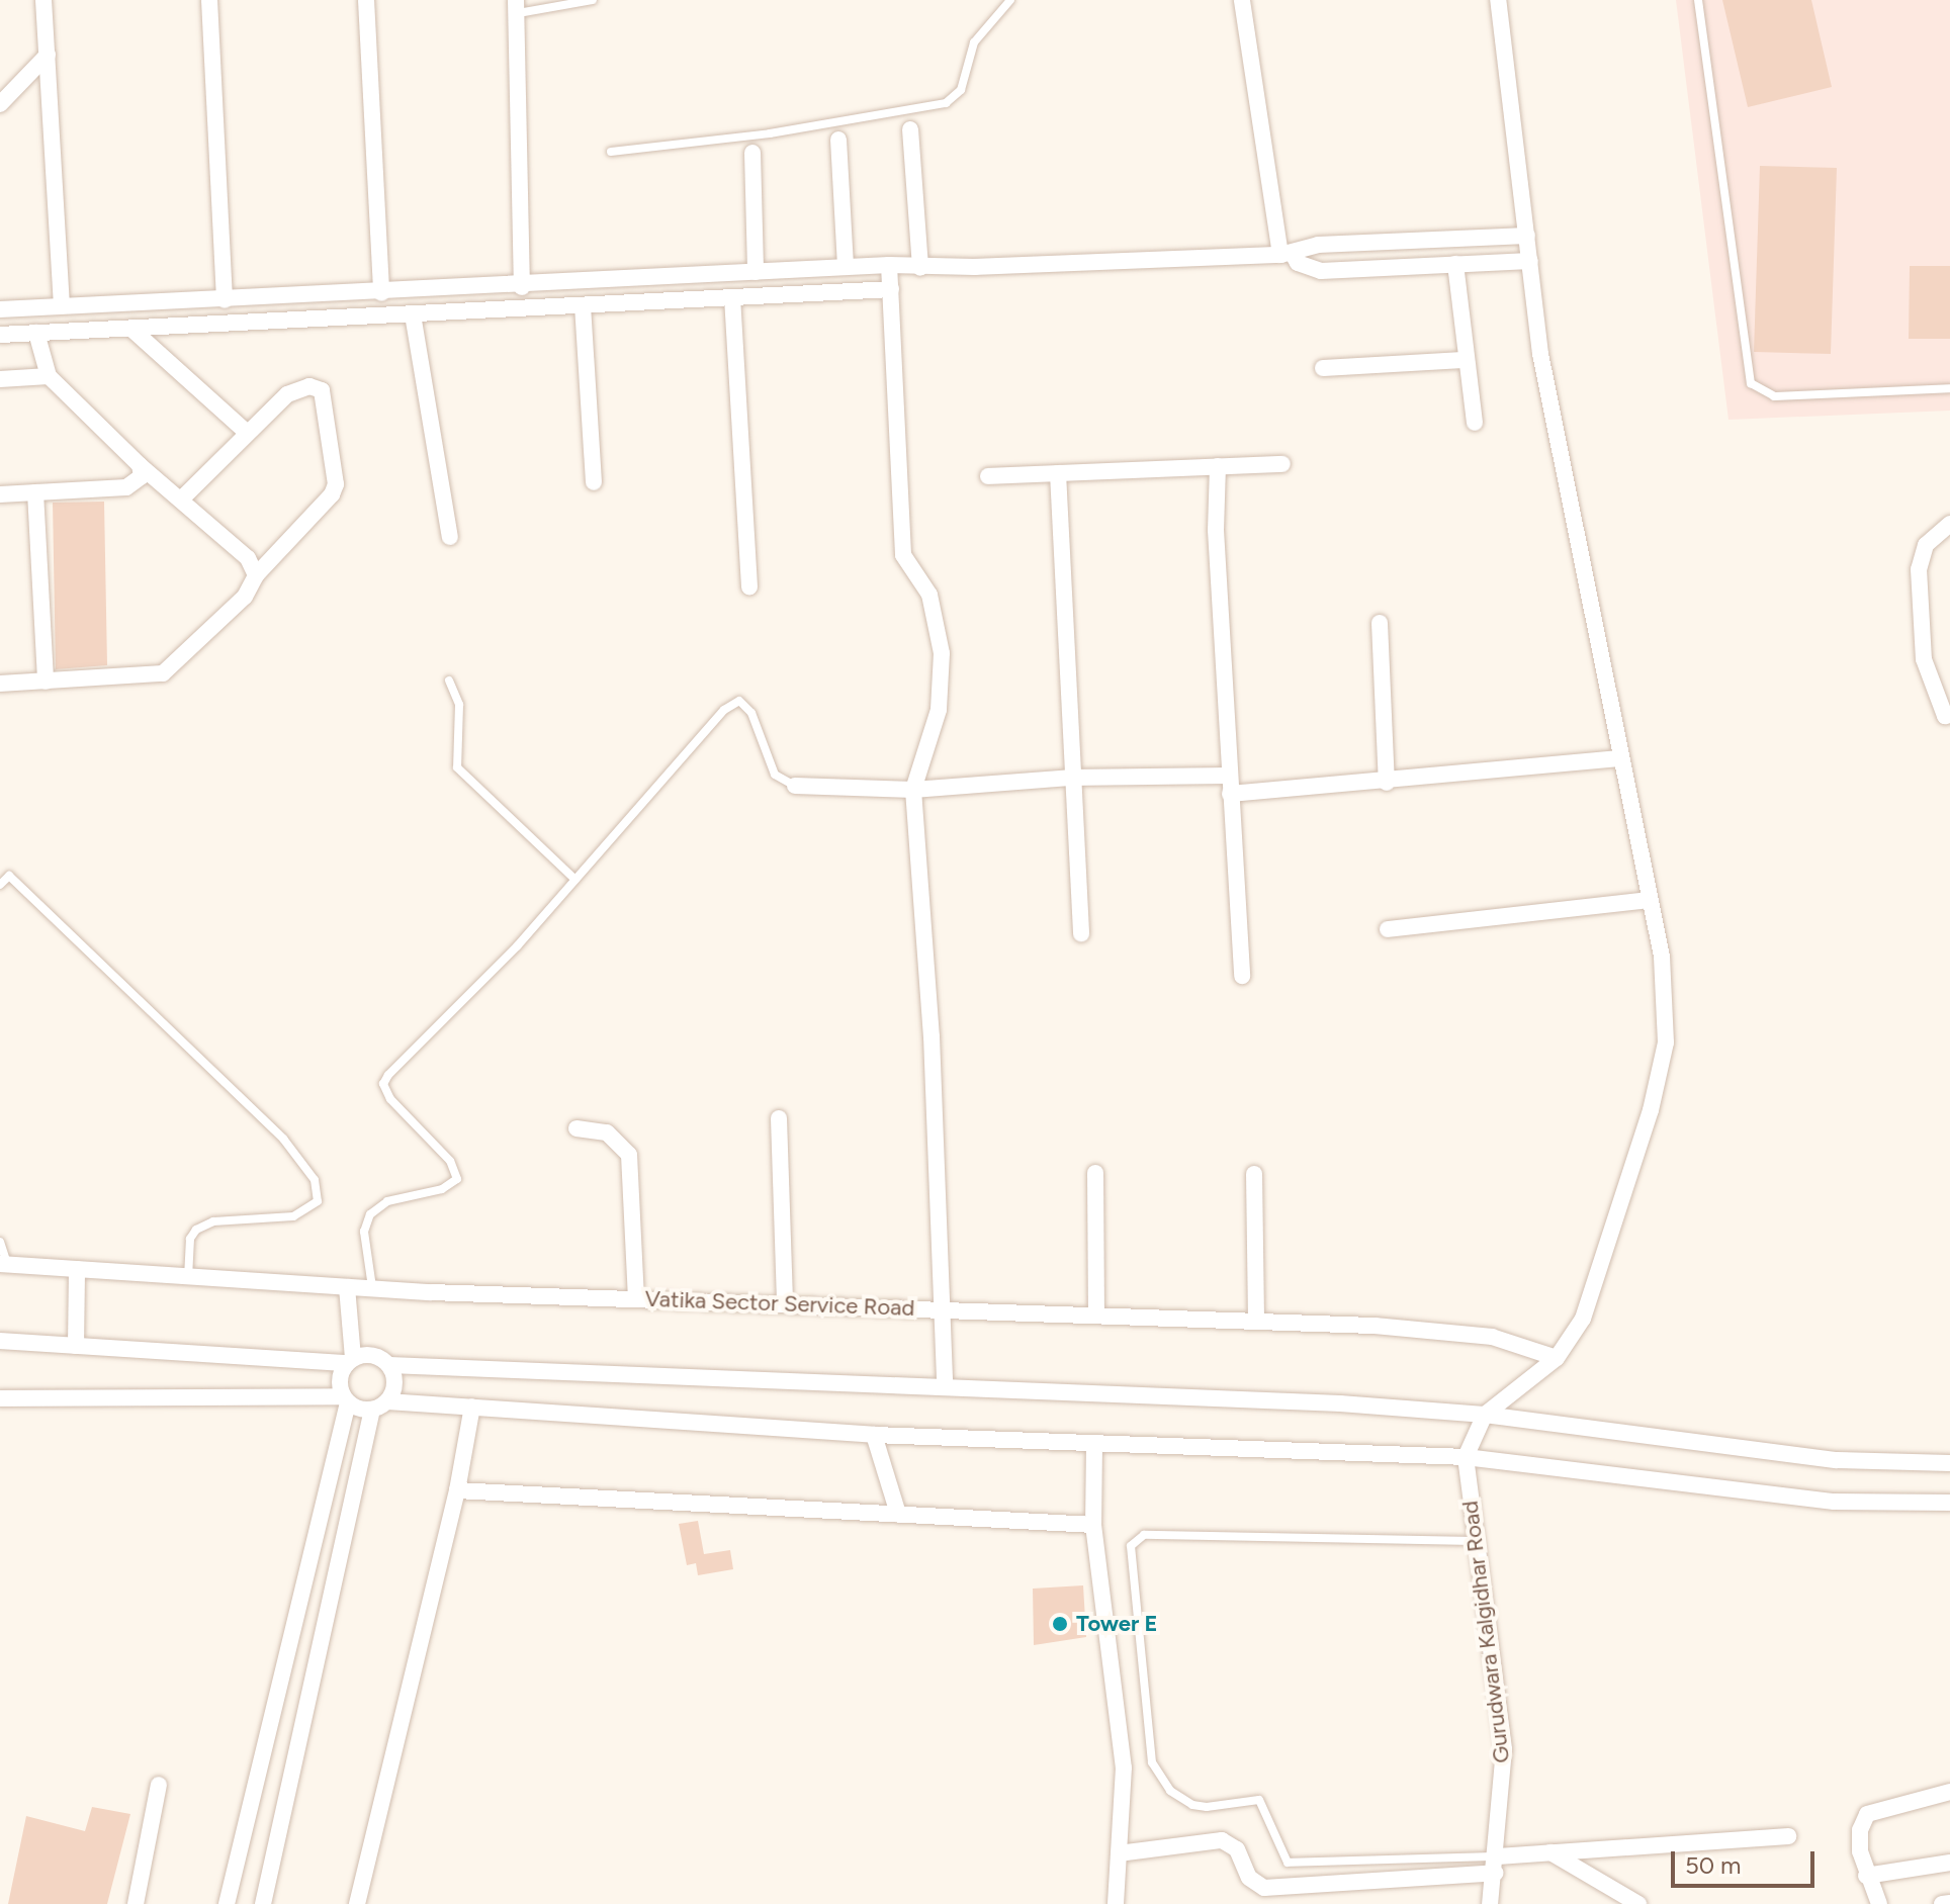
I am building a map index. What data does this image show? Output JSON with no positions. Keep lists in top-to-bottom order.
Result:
{
  "streets": {
    "street": ["Vatika Sector Service Road", "Gurudwara Kalgidhar Road"]
  },
  "places": ["Tower E"],
  "scale_bar": "50 m"
}
